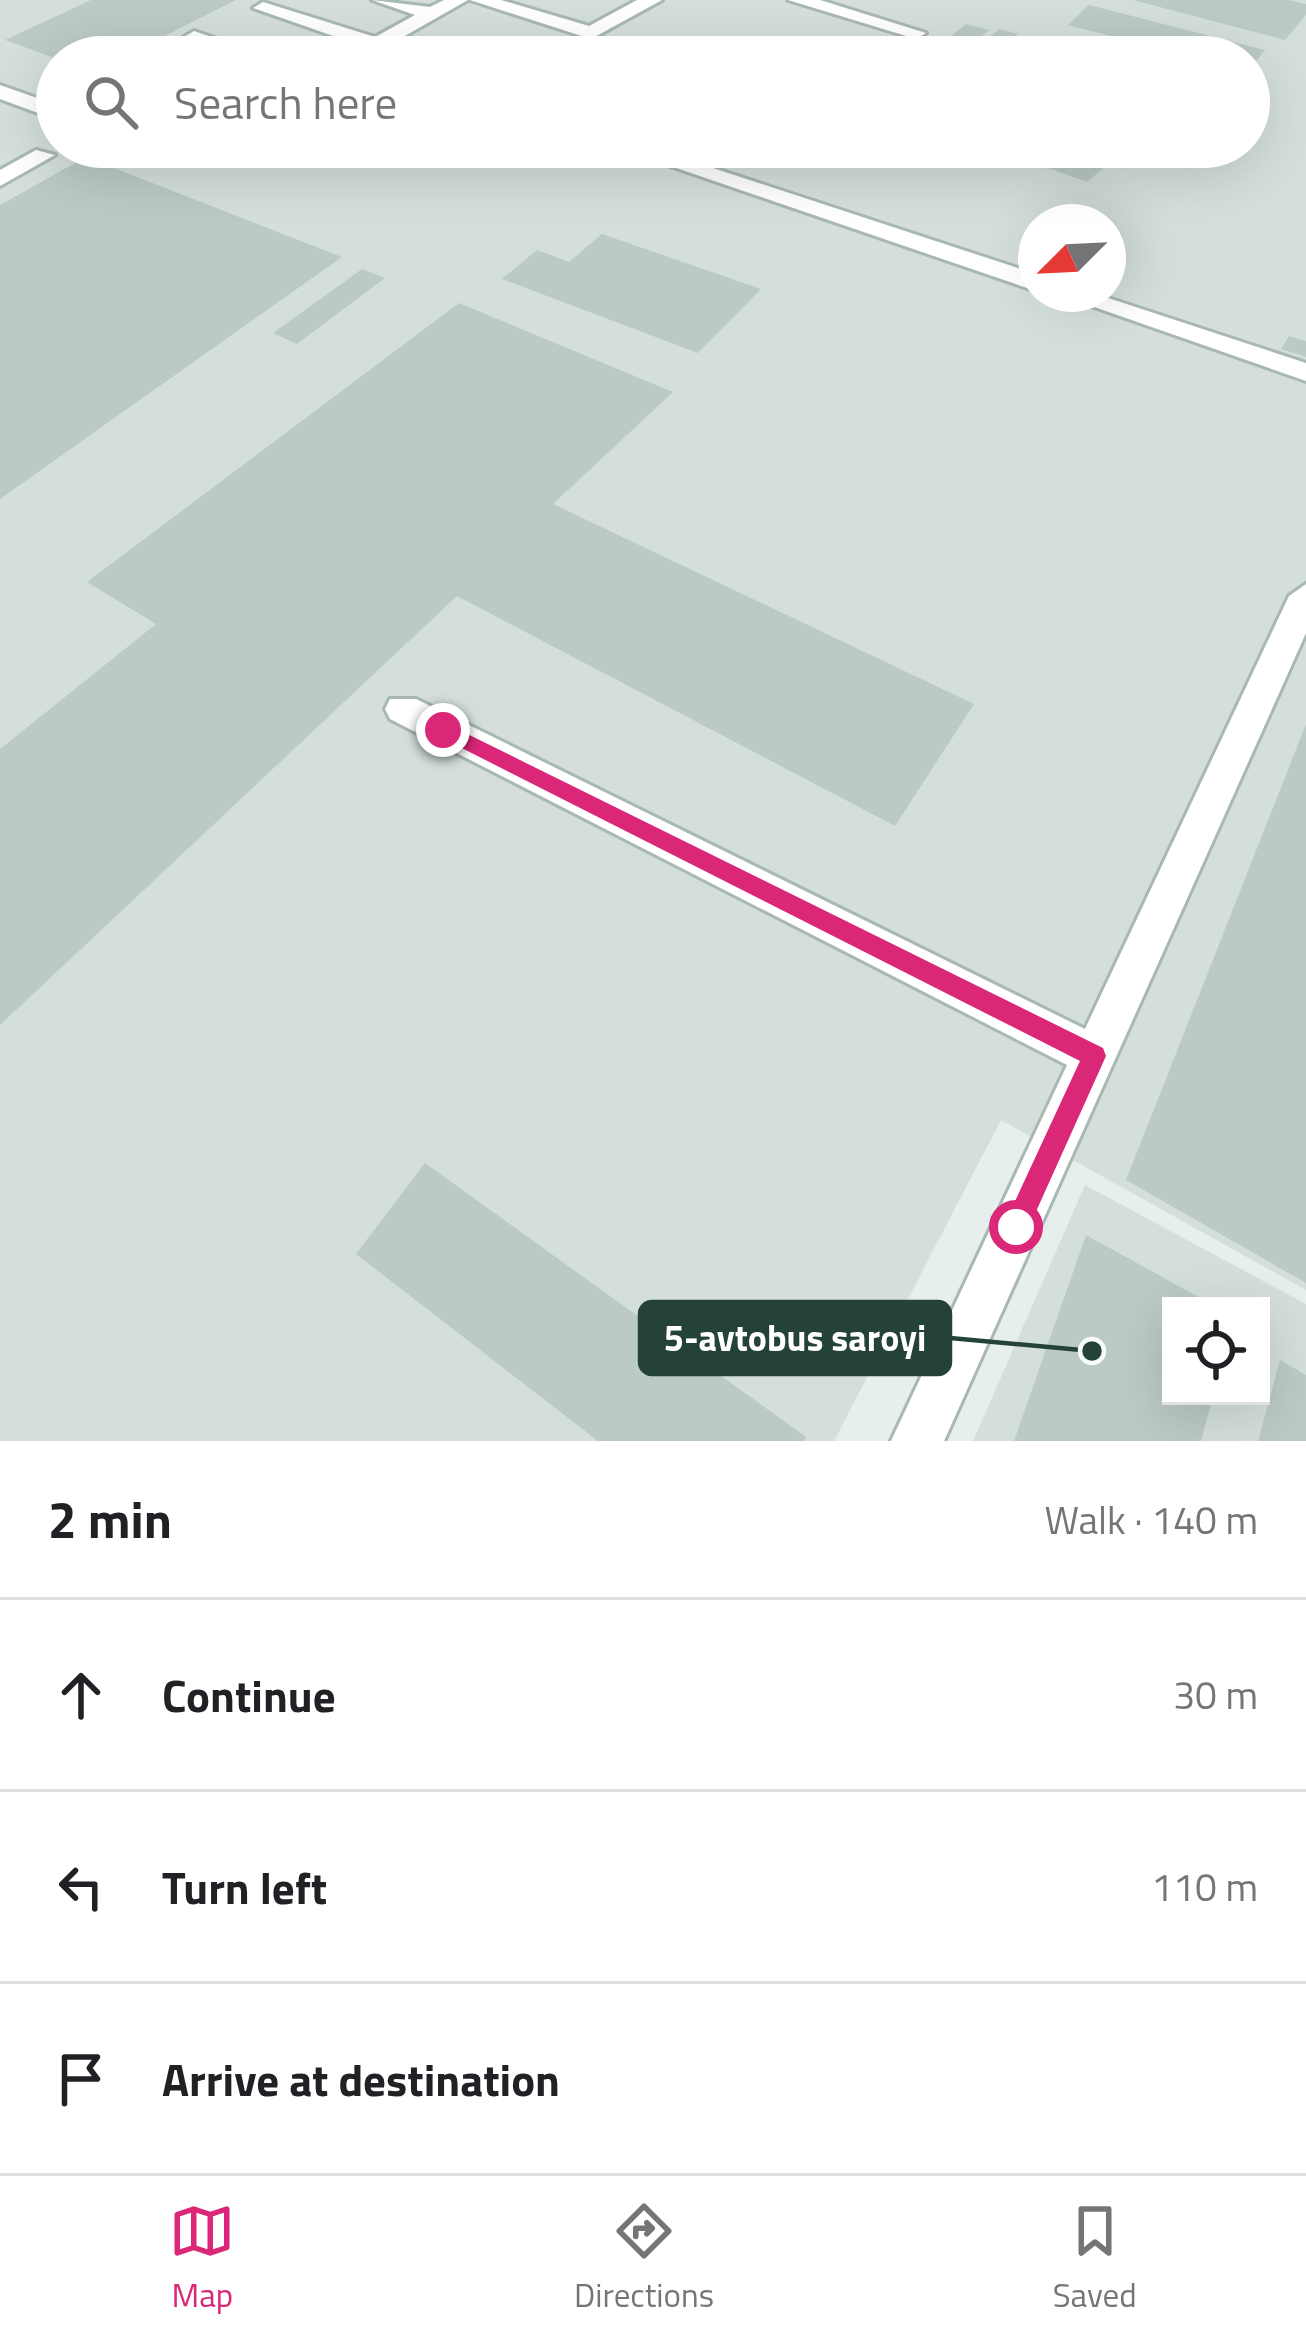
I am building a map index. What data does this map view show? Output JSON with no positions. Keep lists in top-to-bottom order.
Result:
{
  "places": ["5-avtobus saroyi"],
  "north": "bottom left",
  "page": {
    "search": "Search here",
    "heading": ["2 min", "Walk · 140 m"],
    "list": [
      ["Continue", "30 m"],
      ["Turn left", "110 m"],
      "Arrive at destination"
    ],
    "nav": ["Map", "Directions", "Saved"]
  }
}
